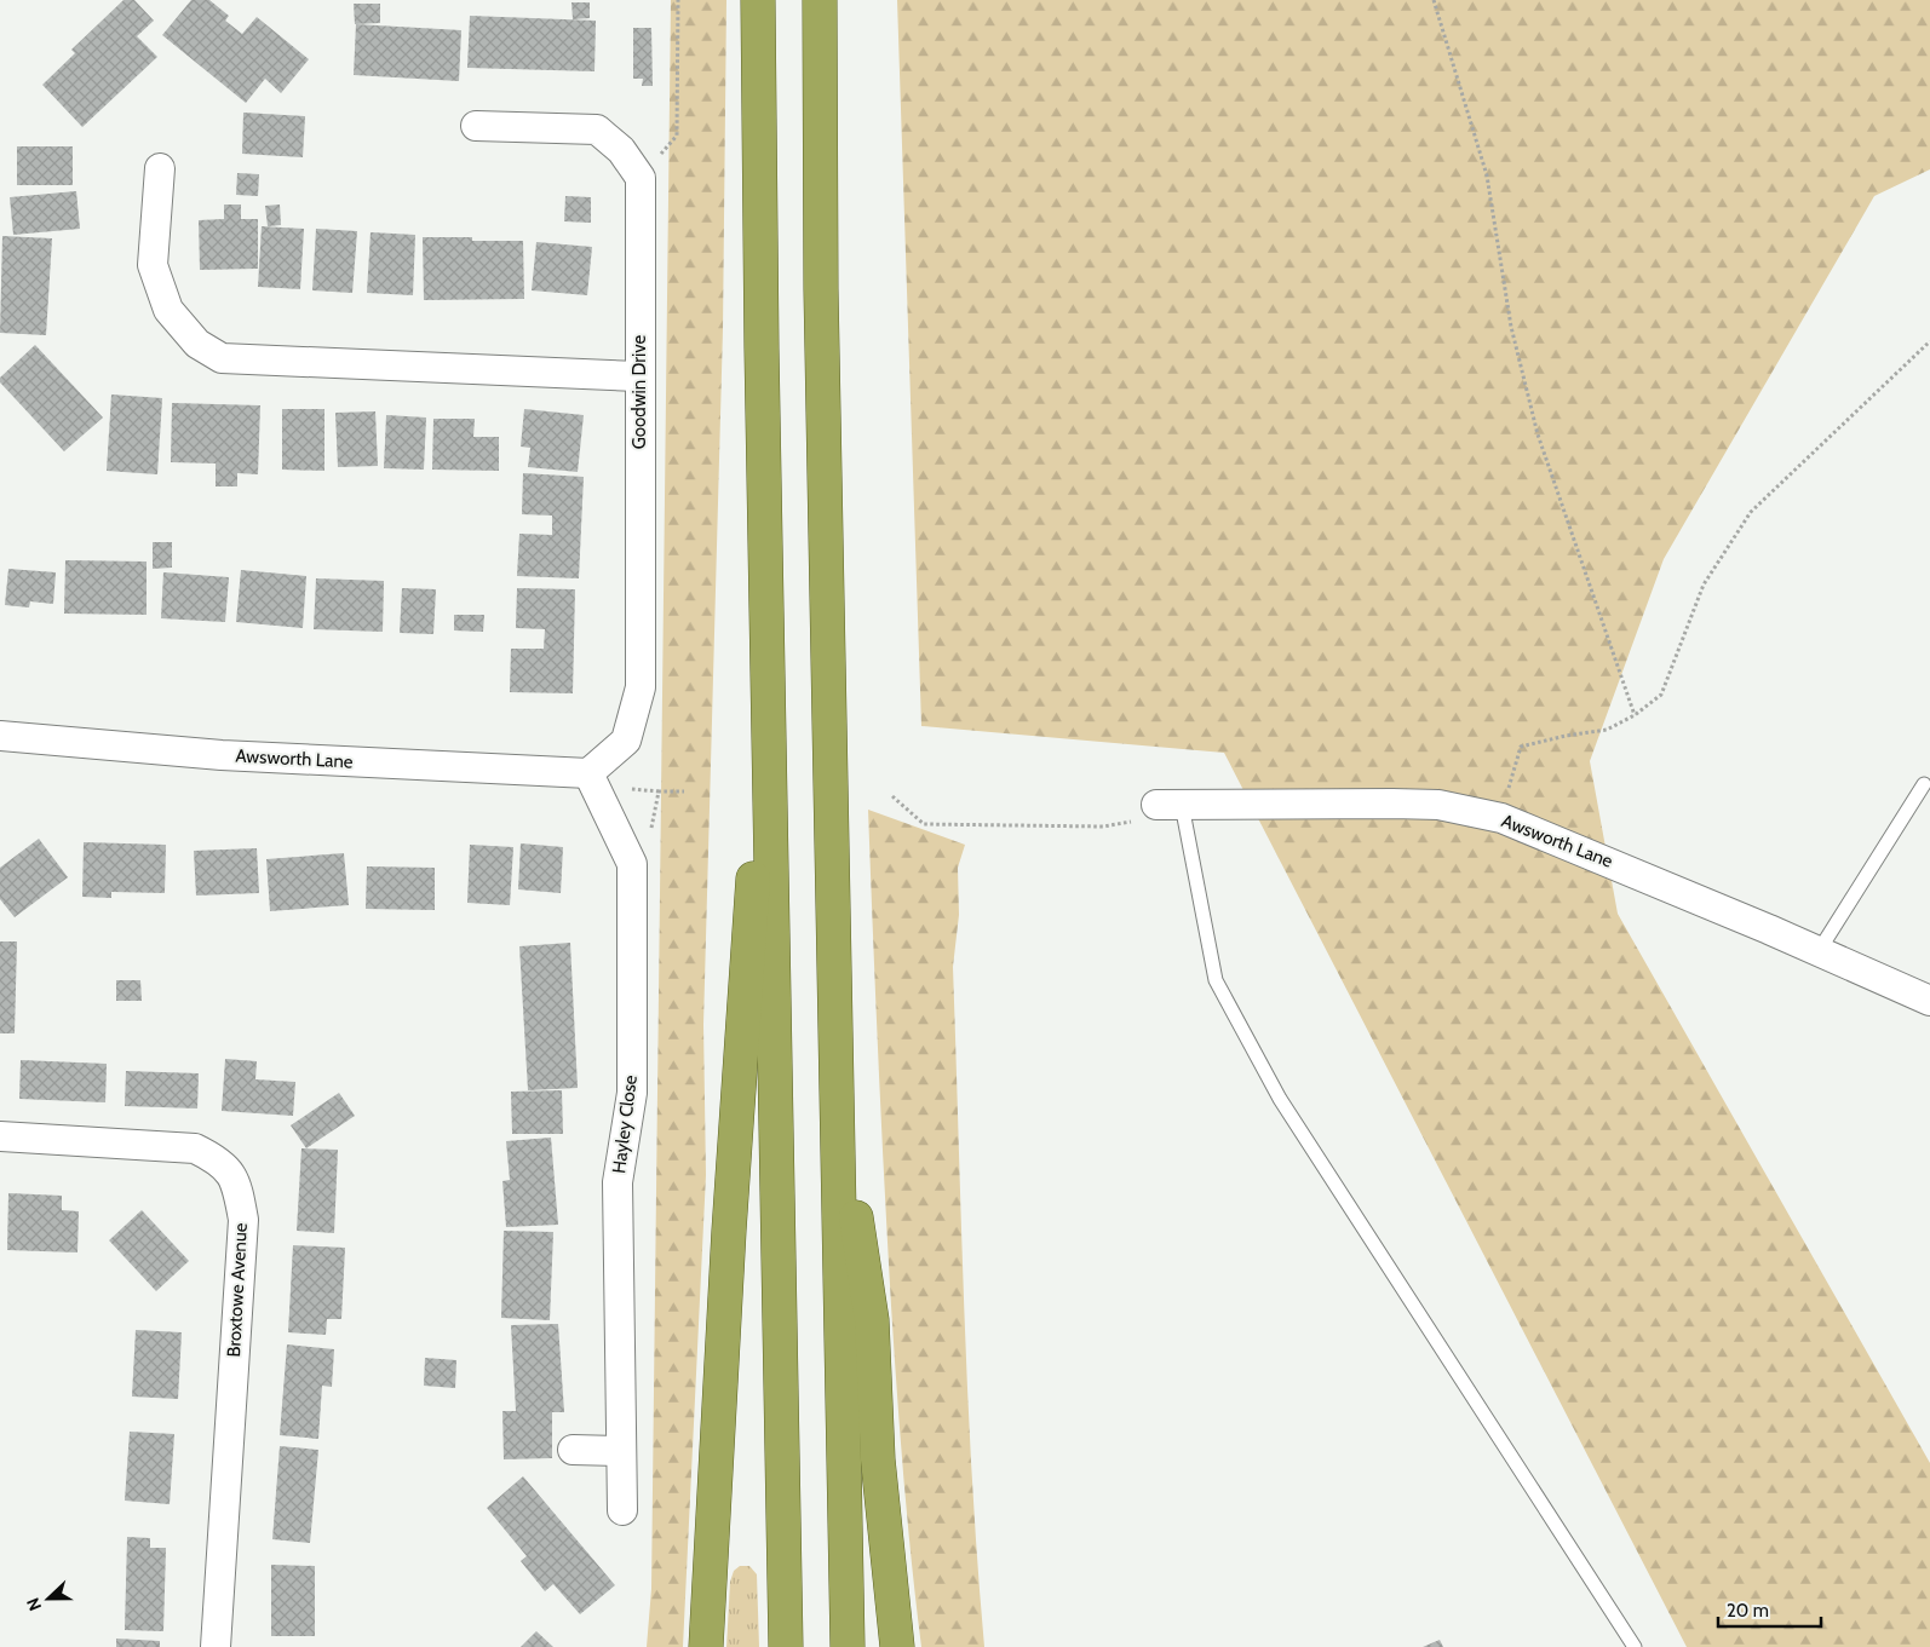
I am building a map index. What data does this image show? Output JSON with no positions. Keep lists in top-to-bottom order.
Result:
{
  "streets": {
    "street": [
      "Goodwin Drive",
      "Awsworth Lane",
      "Hayley Close",
      "Broxtowe Avenue"
    ]
  },
  "crossings": [
    ["Goodwin Drive", "Awsworth Lane"],
    ["Goodwin Drive", "Hayley Close"],
    ["Awsworth Lane", "Hayley Close"]
  ],
  "scale_bar": "20 m",
  "north": "left"
}
